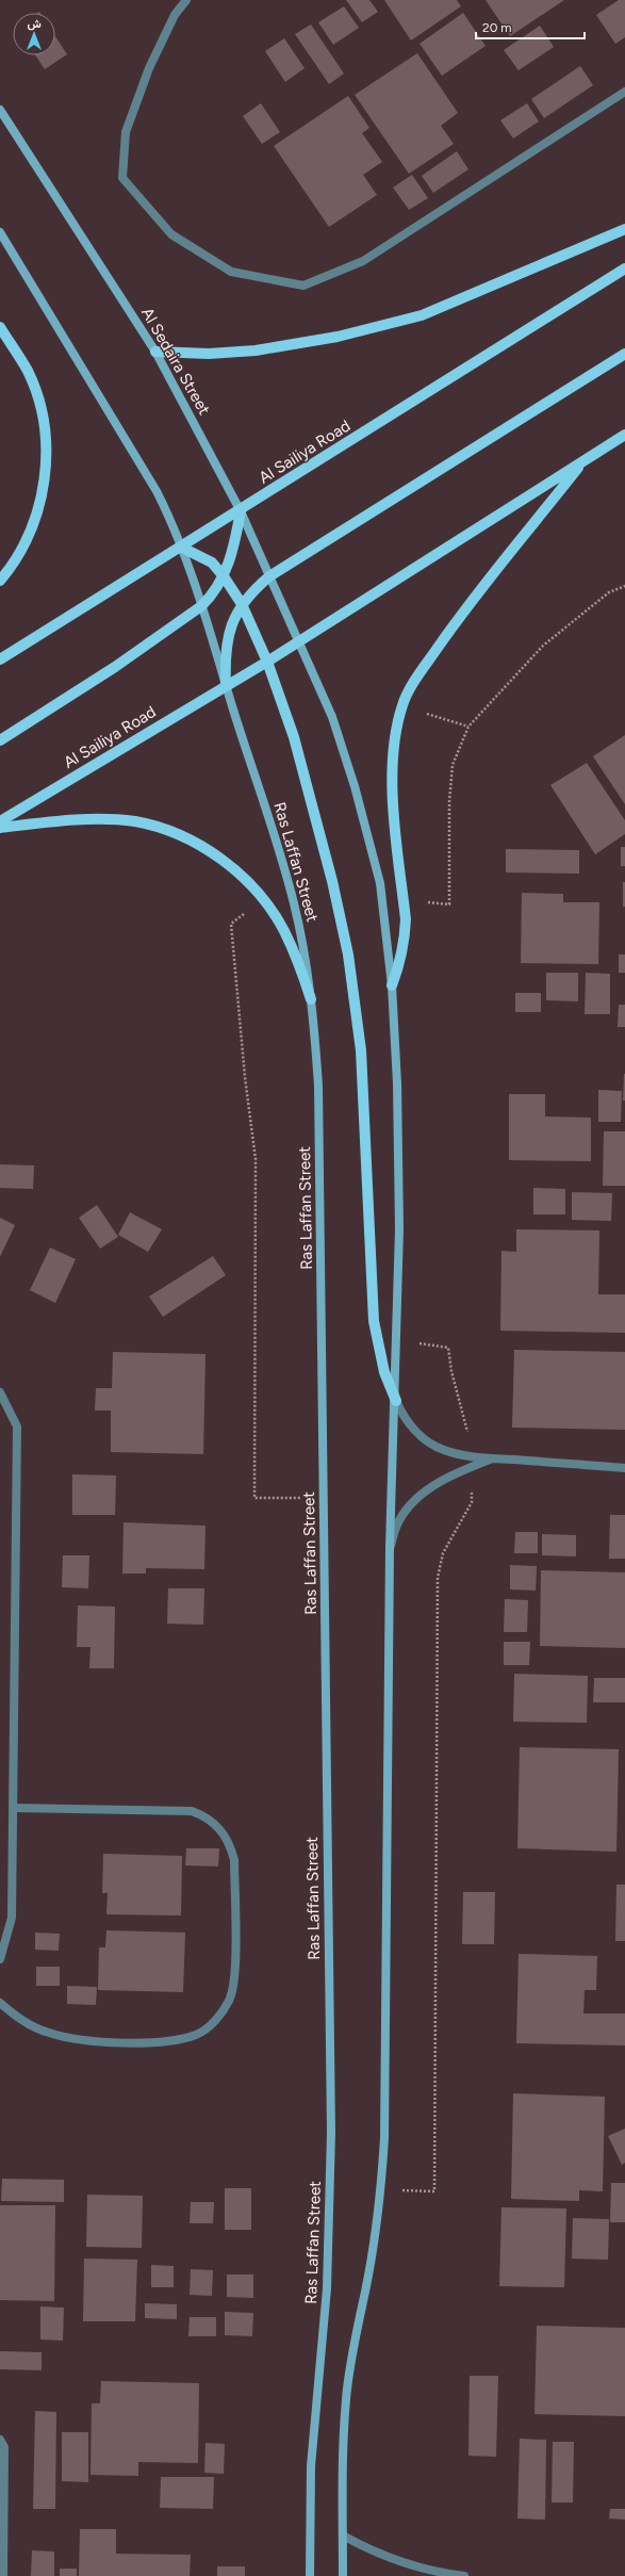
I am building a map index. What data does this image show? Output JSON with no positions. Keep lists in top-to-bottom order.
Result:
{
  "streets": {
    "main road": ["Al Sailiya Road"],
    "street": ["Al Sedaira Street", "Ras Laffan Street"]
  },
  "crossings": [
    ["Al Sedaira Street", "Al Sailiya Road"],
    ["Al Sailiya Road", "Ras Laffan Street"]
  ],
  "scale_bar": "20 m",
  "north": "top"
}
